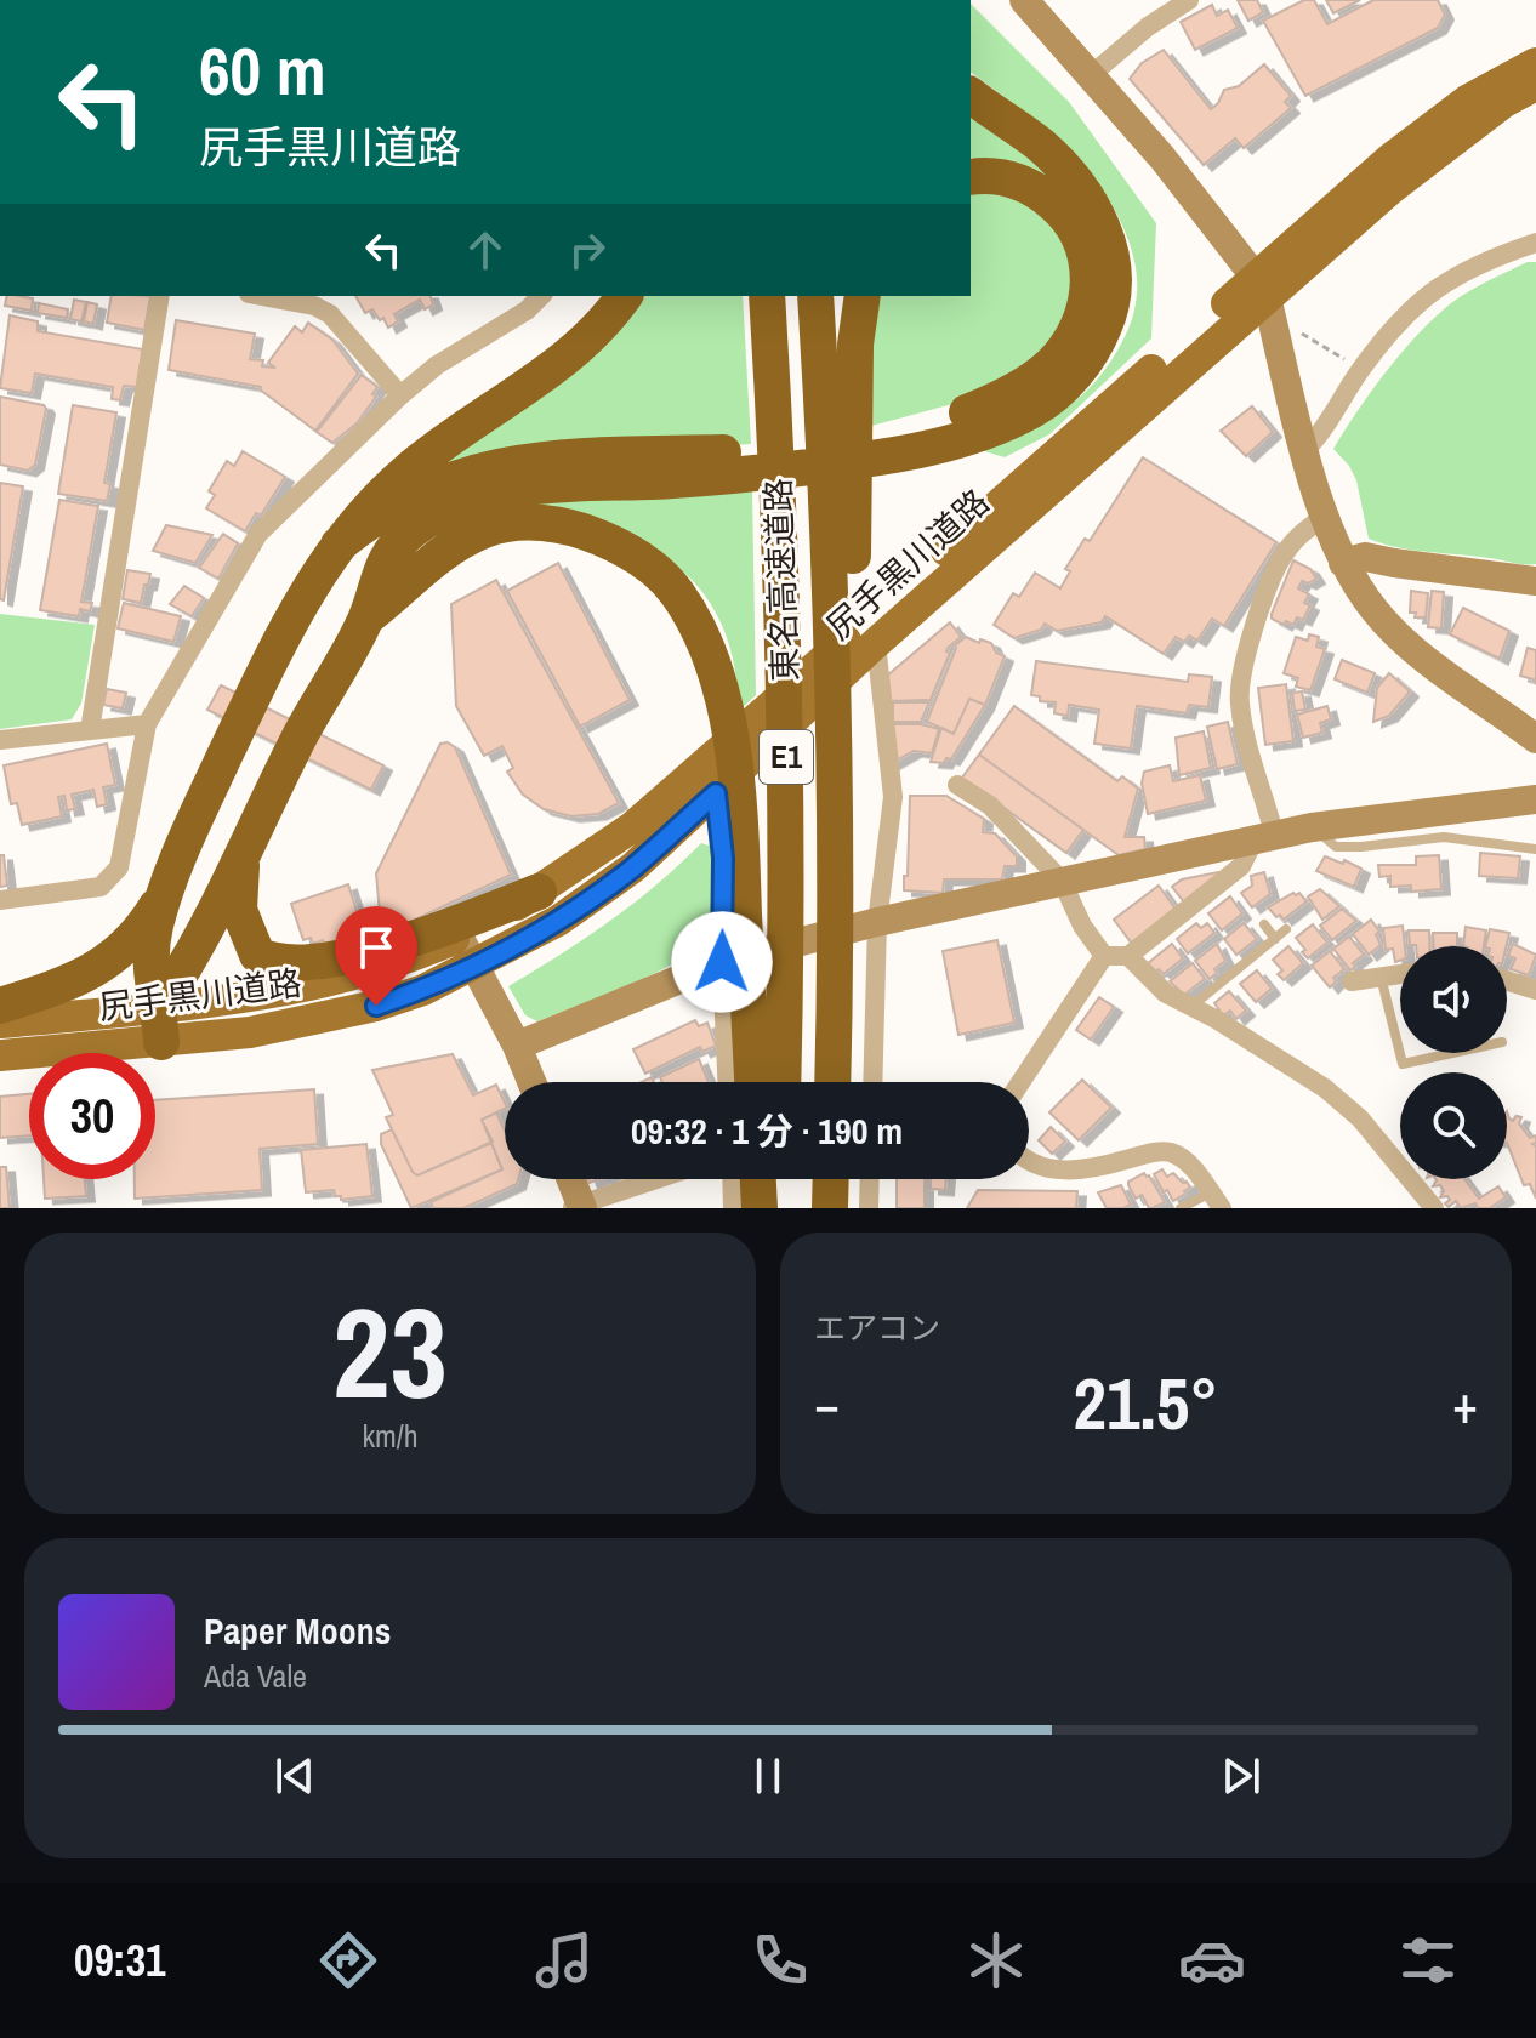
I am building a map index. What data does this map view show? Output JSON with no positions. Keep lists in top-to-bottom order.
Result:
{
  "streets": {
    "highway": ["東名高速道路", "E1"],
    "main road": ["尻手黒川道路"]
  },
  "page": {
    "turn": ["60 m", "尻手黒川道路"],
    "limit": "30",
    "trip": "09:32 · 1 分 · 190 m",
    "tile": [
      ["23", "km/h"],
      "エアコン"
    ],
    "heat": ["−", "21.5°", "+"],
    "song": ["Paper Moons", "Ada Vale"],
    "tabs": "09:31"
  }
}
